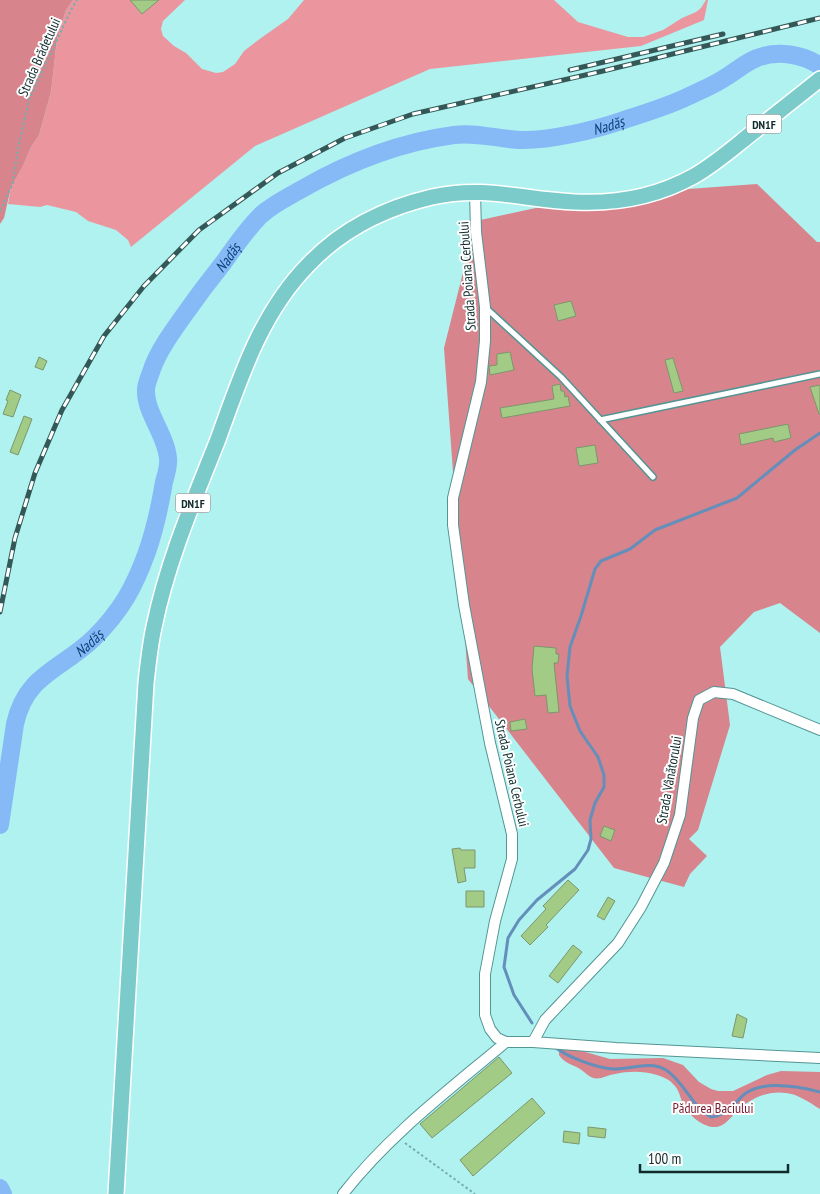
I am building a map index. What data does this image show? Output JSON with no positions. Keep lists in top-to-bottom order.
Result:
{
  "streets": {
    "main road": ["DN1F"],
    "street": ["Strada Poiana Cerbului", "Strada Vânătorului"],
    "path": ["Strada Brădetului"]
  },
  "crossings": [
    ["DN1F", "Strada Poiana Cerbului"]
  ],
  "water": ["Nadăș"],
  "parks": ["Pădurea Baciului"],
  "scale_bar": "100 m"
}
